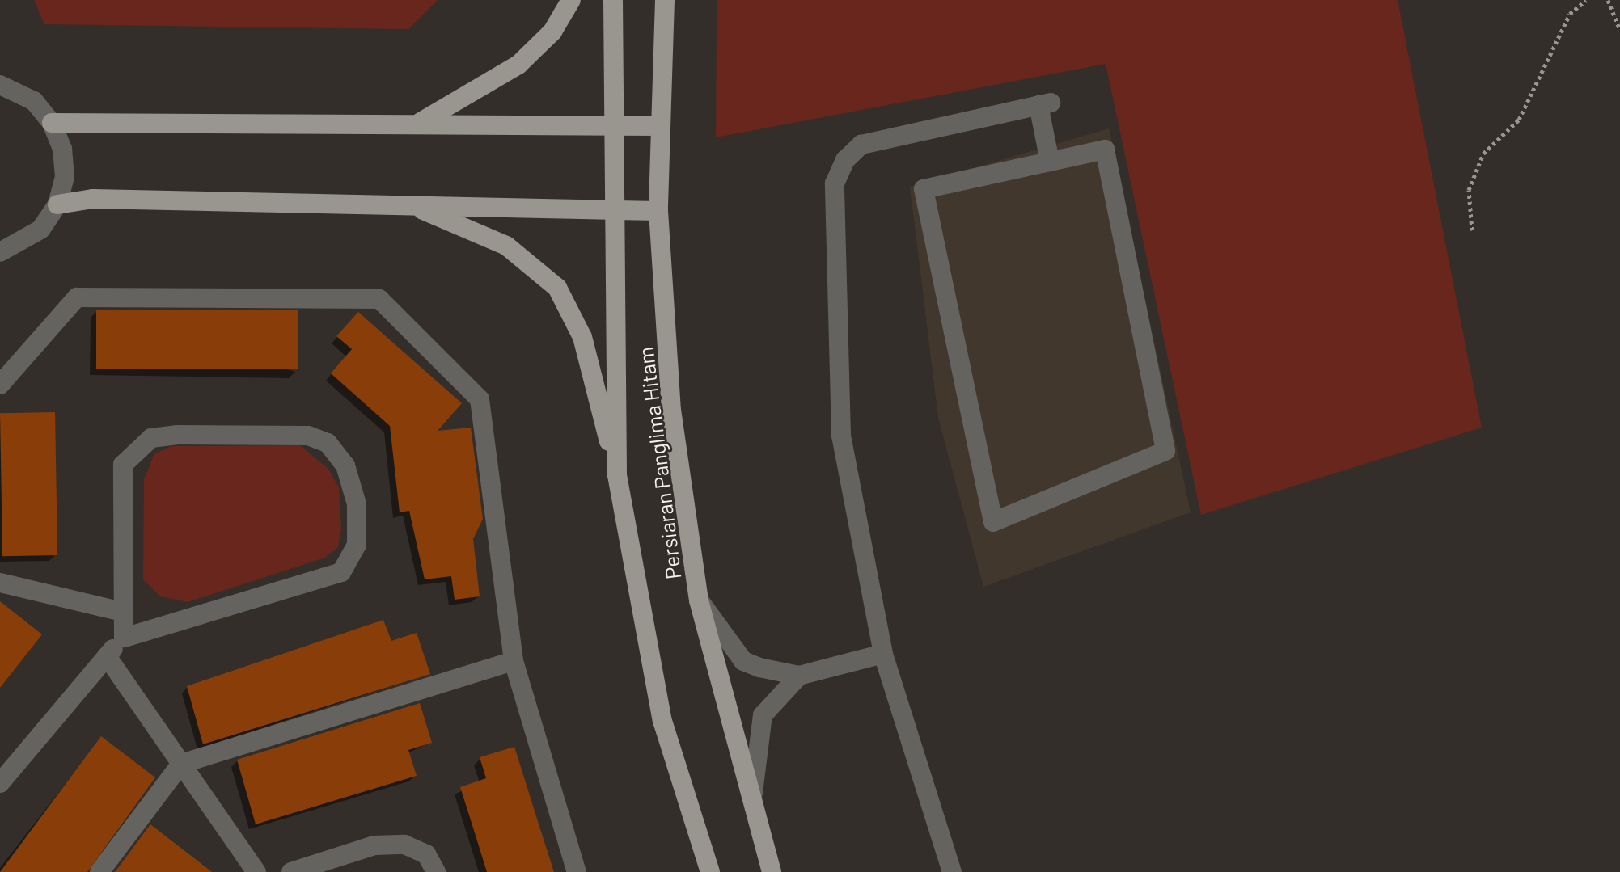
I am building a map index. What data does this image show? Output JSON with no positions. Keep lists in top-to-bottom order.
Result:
{
  "streets": {
    "main road": ["Persiaran Panglima Hitam"]
  }
}
